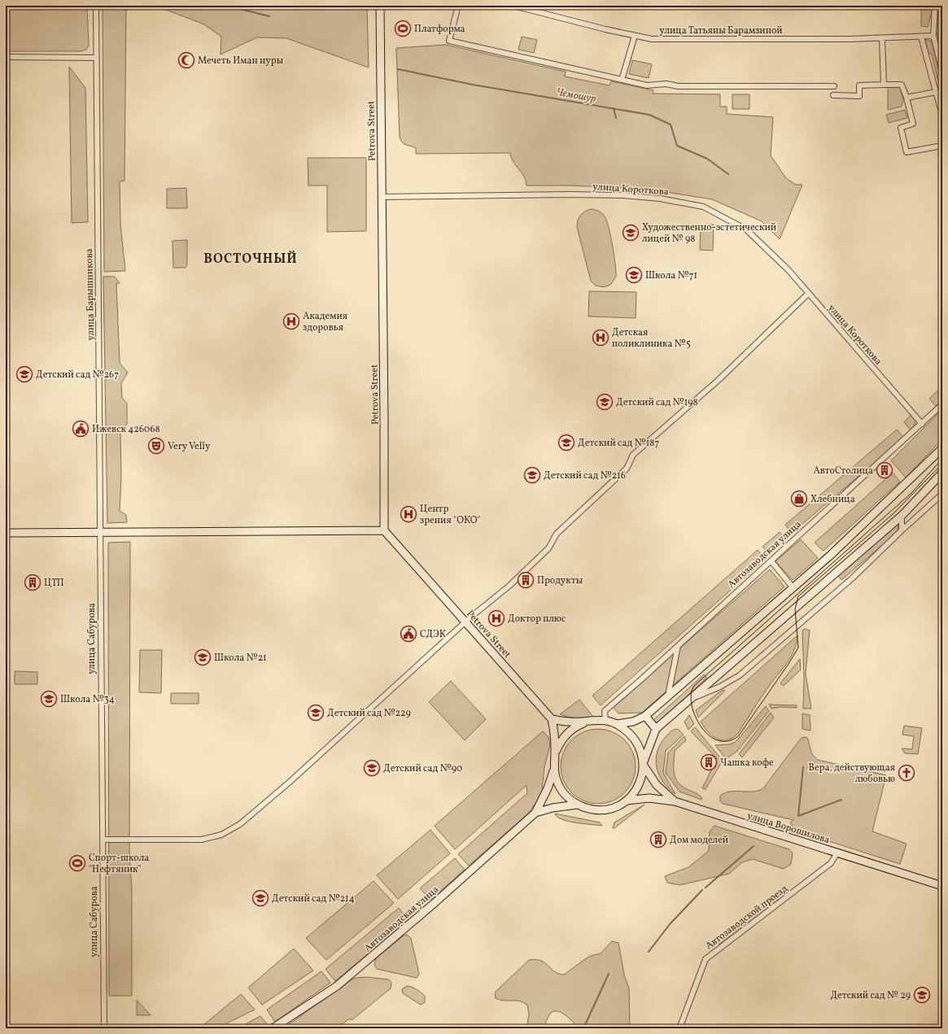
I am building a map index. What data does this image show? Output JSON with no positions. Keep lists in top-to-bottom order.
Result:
{
  "streets": {
    "main road": ["Petrova Street", "Автозаводская улица", "улица Ворошилова"],
    "street": [
      "улица Татьяны Барамзиной",
      "улица Короткова",
      "улица Барышникова",
      "улица Сабурова",
      "Автозаводской проезд"
    ]
  },
  "crossings": [
    ["Petrova Street", "улица Короткова"],
    ["улица Короткова", "Автозаводская улица"],
    ["улица Барышникова", "улица Сабурова"],
    ["Автозаводская улица", "улица Ворошилова"],
    ["улица Ворошилова", "Автозаводской проезд"]
  ],
  "districts": ["ВОСТОЧНЫЙ"],
  "water": ["Чемошур"],
  "places": {
    "sports": ["Платформа", "Спорт-школа \"Нефтяник\""],
    "mosque": ["Мечеть Иман нуры"],
    "school or university": [
      "Художественно-эстетический лицей № 98",
      "Школа №71",
      "Детский сад №267",
      "Детский сад №198",
      "Детский сад №187",
      "Детский сад №216",
      "Школа №21",
      "Школа №34",
      "Детский сад №229",
      "Детский сад №90",
      "Детский сад №214",
      "Детский сад № 29"
    ],
    "hospital": [
      "Академия здоровья",
      "Детская поликлиника №5",
      "Центр зрения \"ОКО\"",
      "Доктор плюс"
    ],
    "public building": ["Ижевск 426068", "СДЭК"],
    "theatre": ["Very Velly"],
    "building": [
      "АвтоСтолица",
      "Продукты",
      "ЦТП",
      "Чашка кофе",
      "Дом моделей"
    ],
    "shop": ["Хлебница"],
    "church": ["Вера, действующая любовью"]
  }
}
